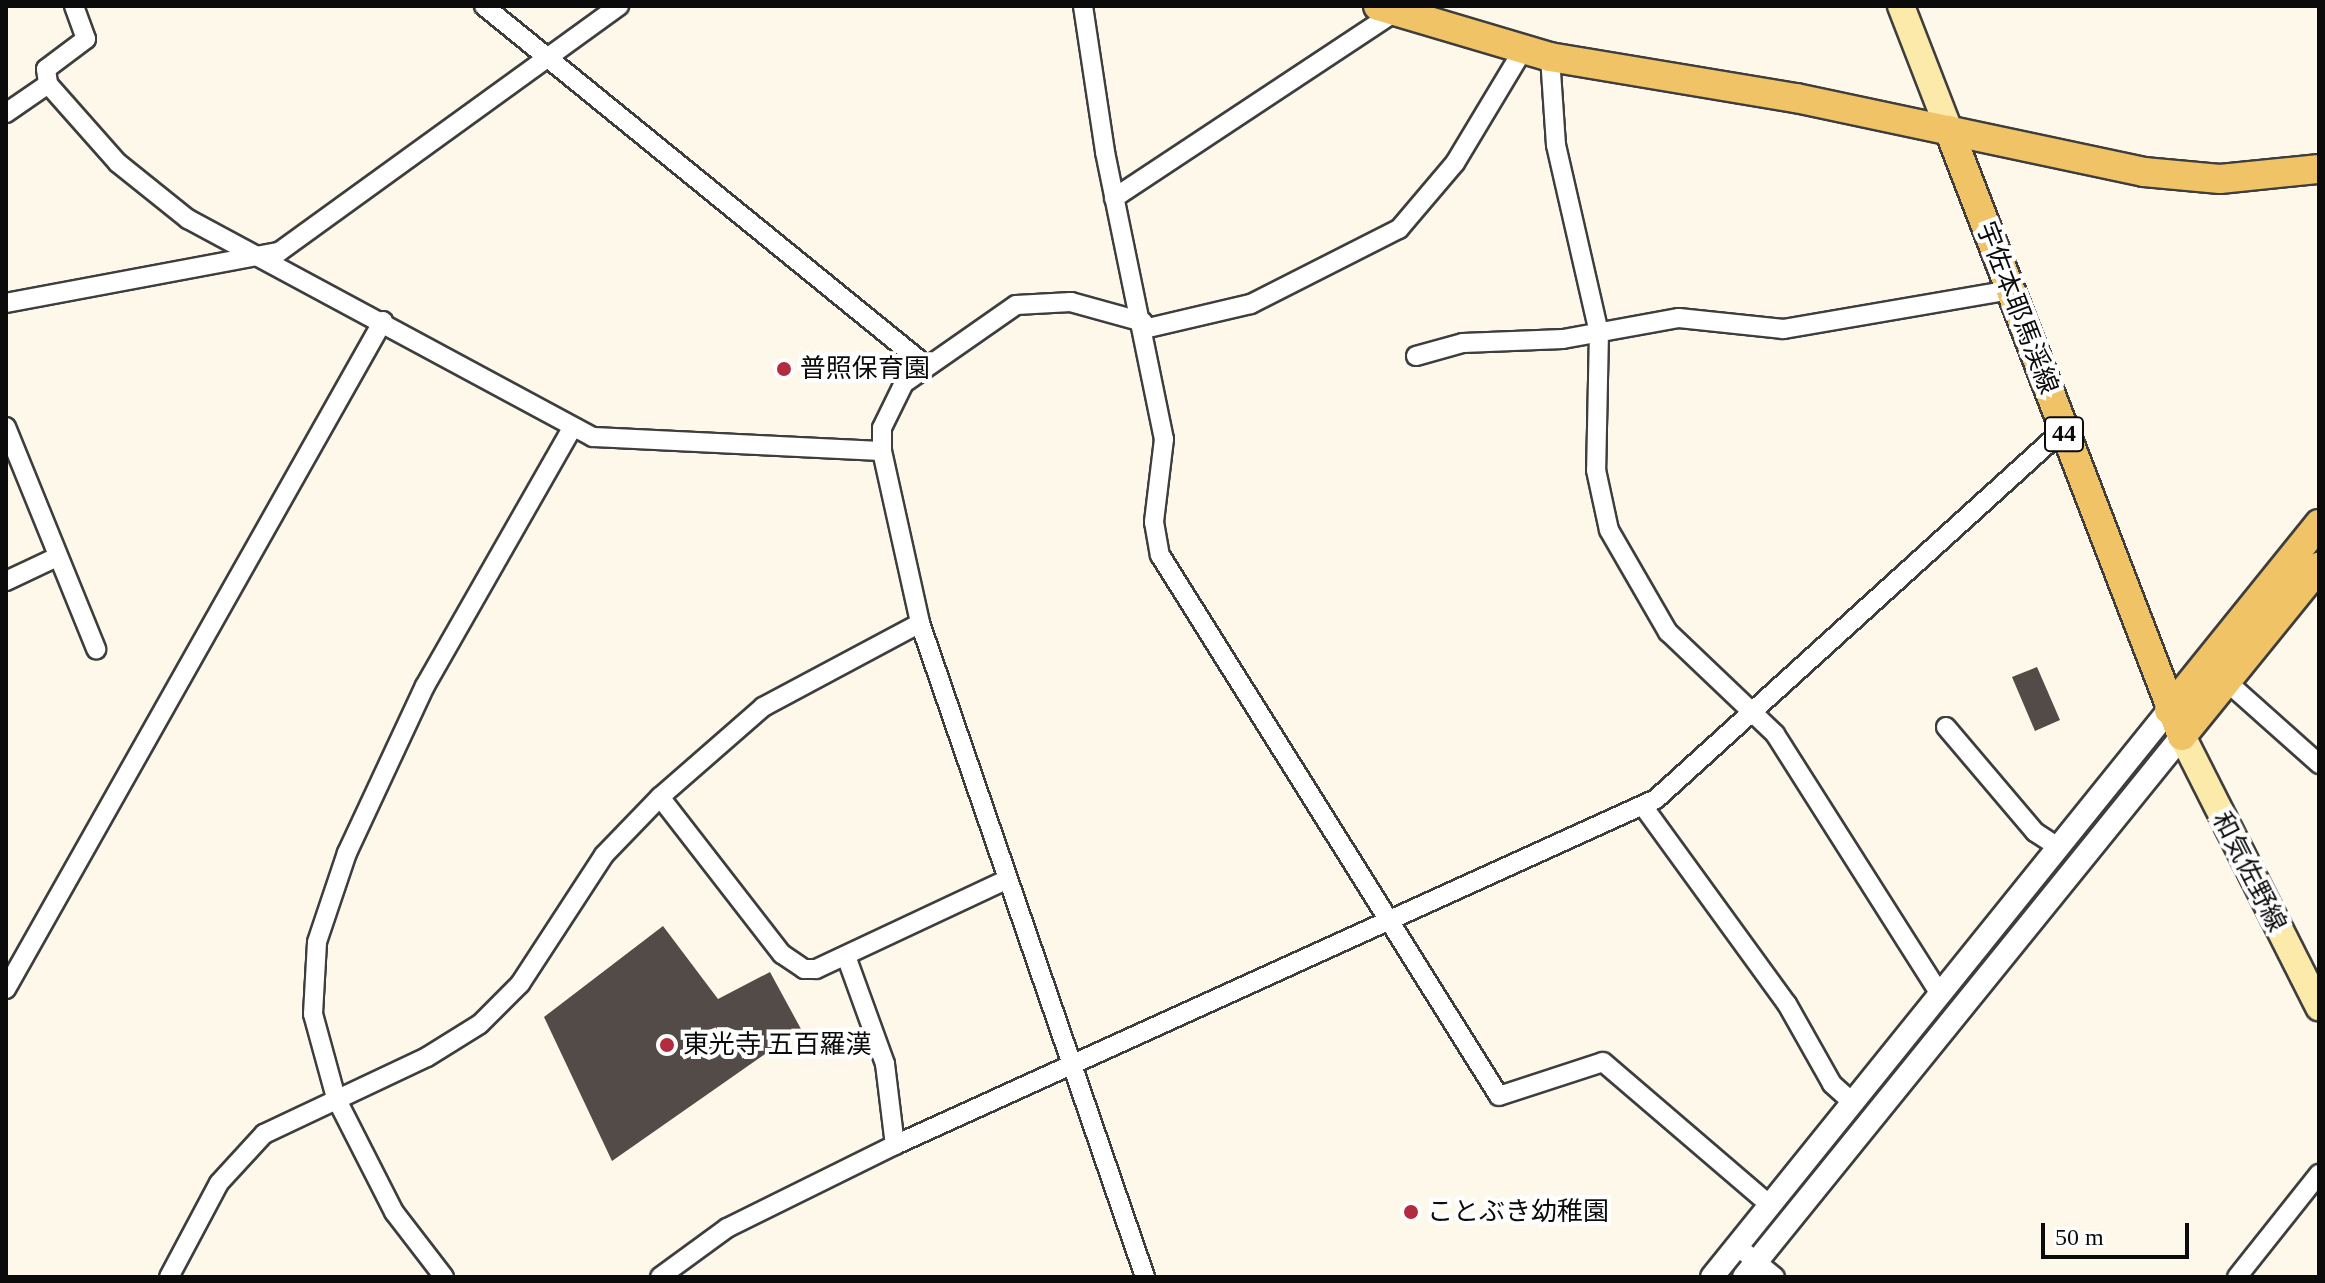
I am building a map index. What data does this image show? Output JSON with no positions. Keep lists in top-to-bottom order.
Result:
{
  "streets": {
    "main road": ["宇佐本耶馬渓線", "44", "和気佐野線"]
  },
  "crossings": [
    ["宇佐本耶馬渓線", "和気佐野線"]
  ],
  "places": ["普照保育園", "東光寺 五百羅漢", "ことぶき幼稚園"],
  "scale_bar": "50 m"
}
